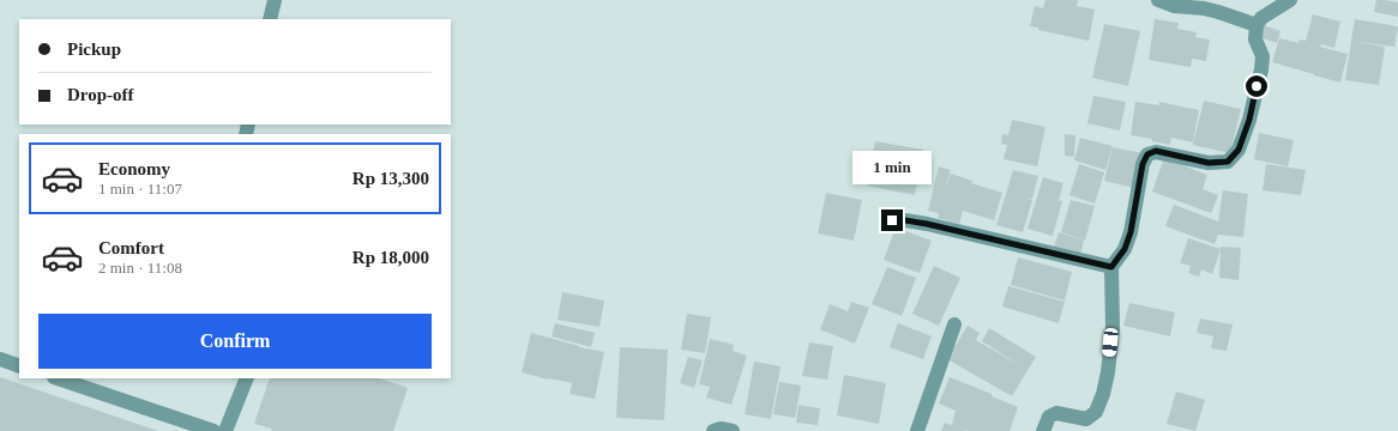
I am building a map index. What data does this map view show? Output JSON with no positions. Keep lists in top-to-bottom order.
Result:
{
  "page": {
    "banner": ["Pickup", "Drop-off"],
    "list": [
      {
        "name": "Economy",
        "note": "1 min · 11:07",
        "value": "Rp 13,300"
      },
      {
        "name": "Comfort",
        "note": "2 min · 11:08",
        "value": "Rp 18,000"
      }
    ],
    "bubble": "1 min",
    "buttons": "Confirm"
  }
}
